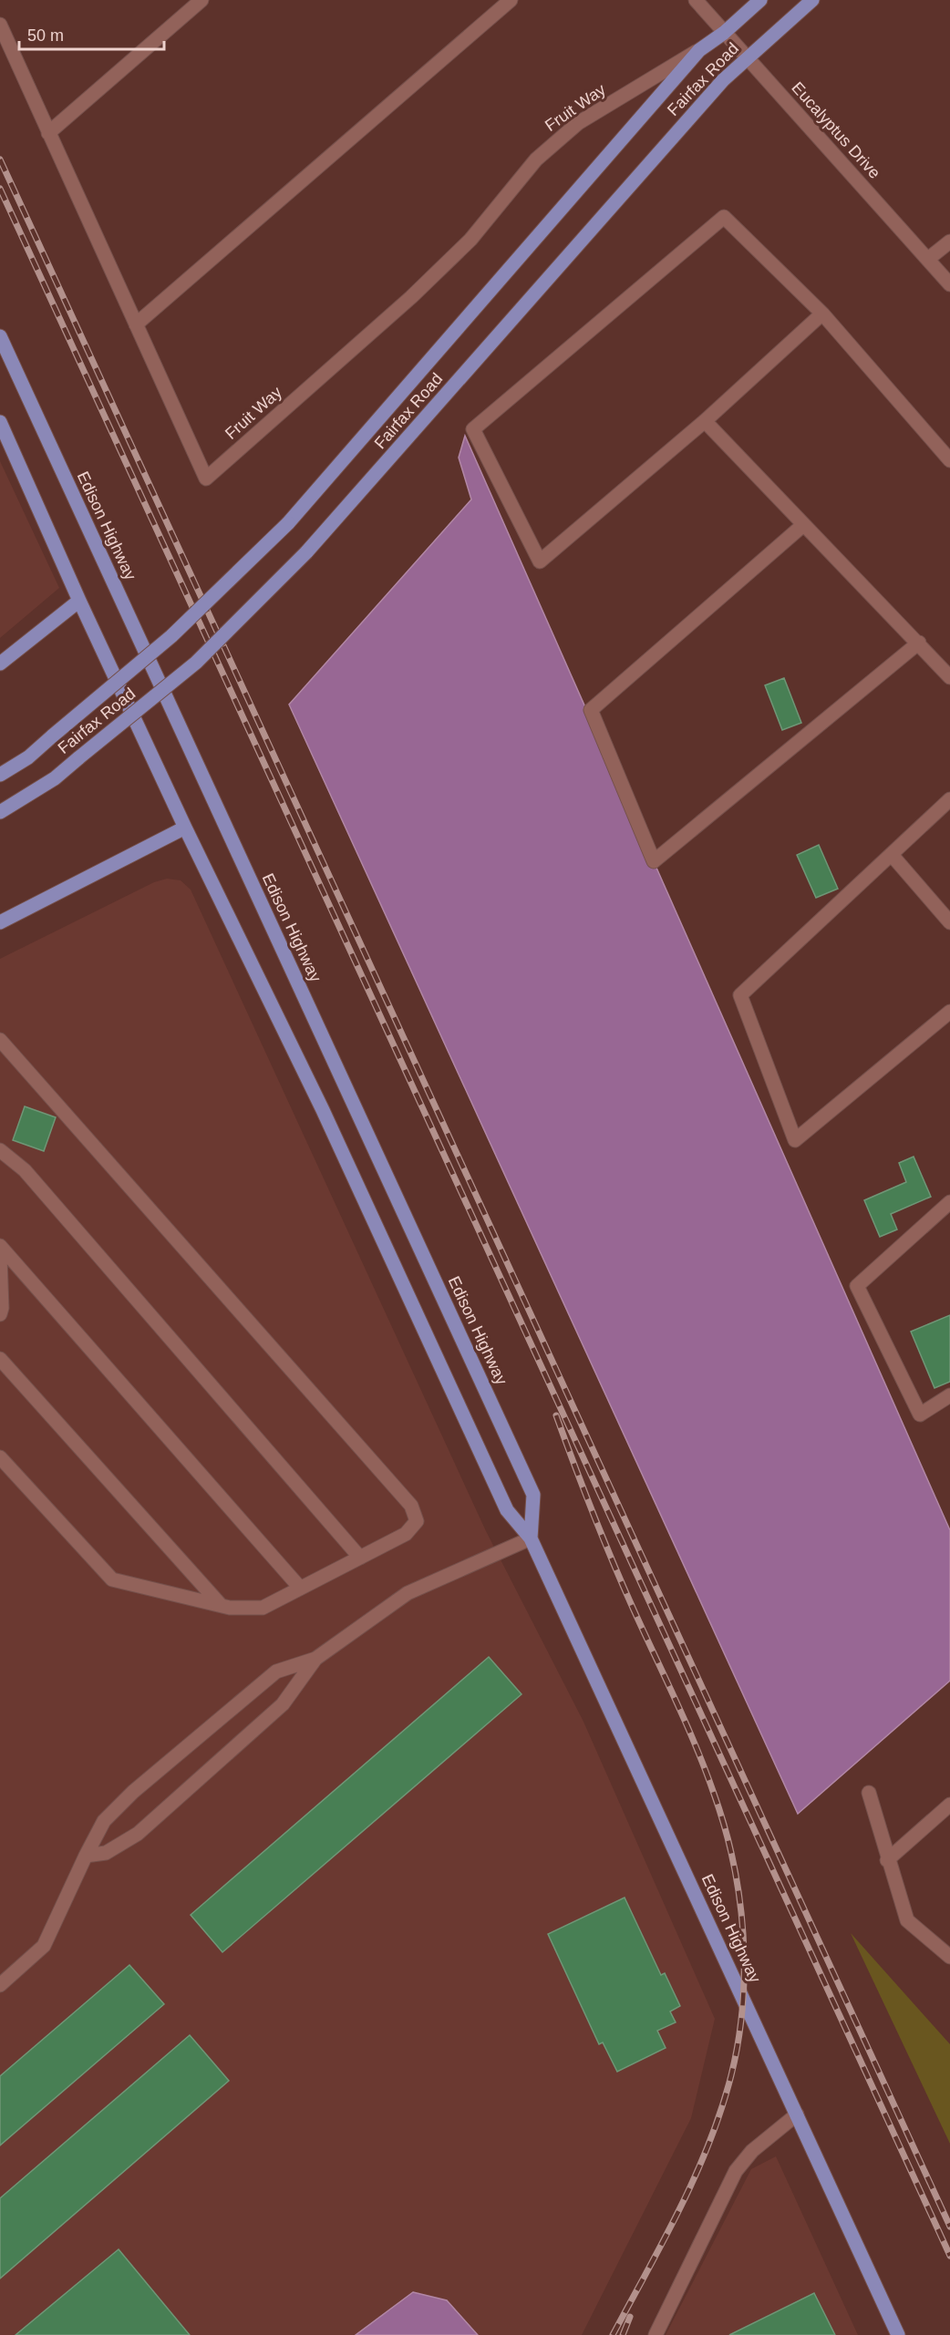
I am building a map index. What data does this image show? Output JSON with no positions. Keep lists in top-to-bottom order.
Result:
{
  "streets": {
    "main road": ["Fairfax Road", "Edison Highway"],
    "street": ["Fruit Way", "Eucalyptus Drive"]
  },
  "crossings": [
    ["Fairfax Road", "Fruit Way"],
    ["Fairfax Road", "Eucalyptus Drive"]
  ],
  "scale_bar": "50 m"
}
